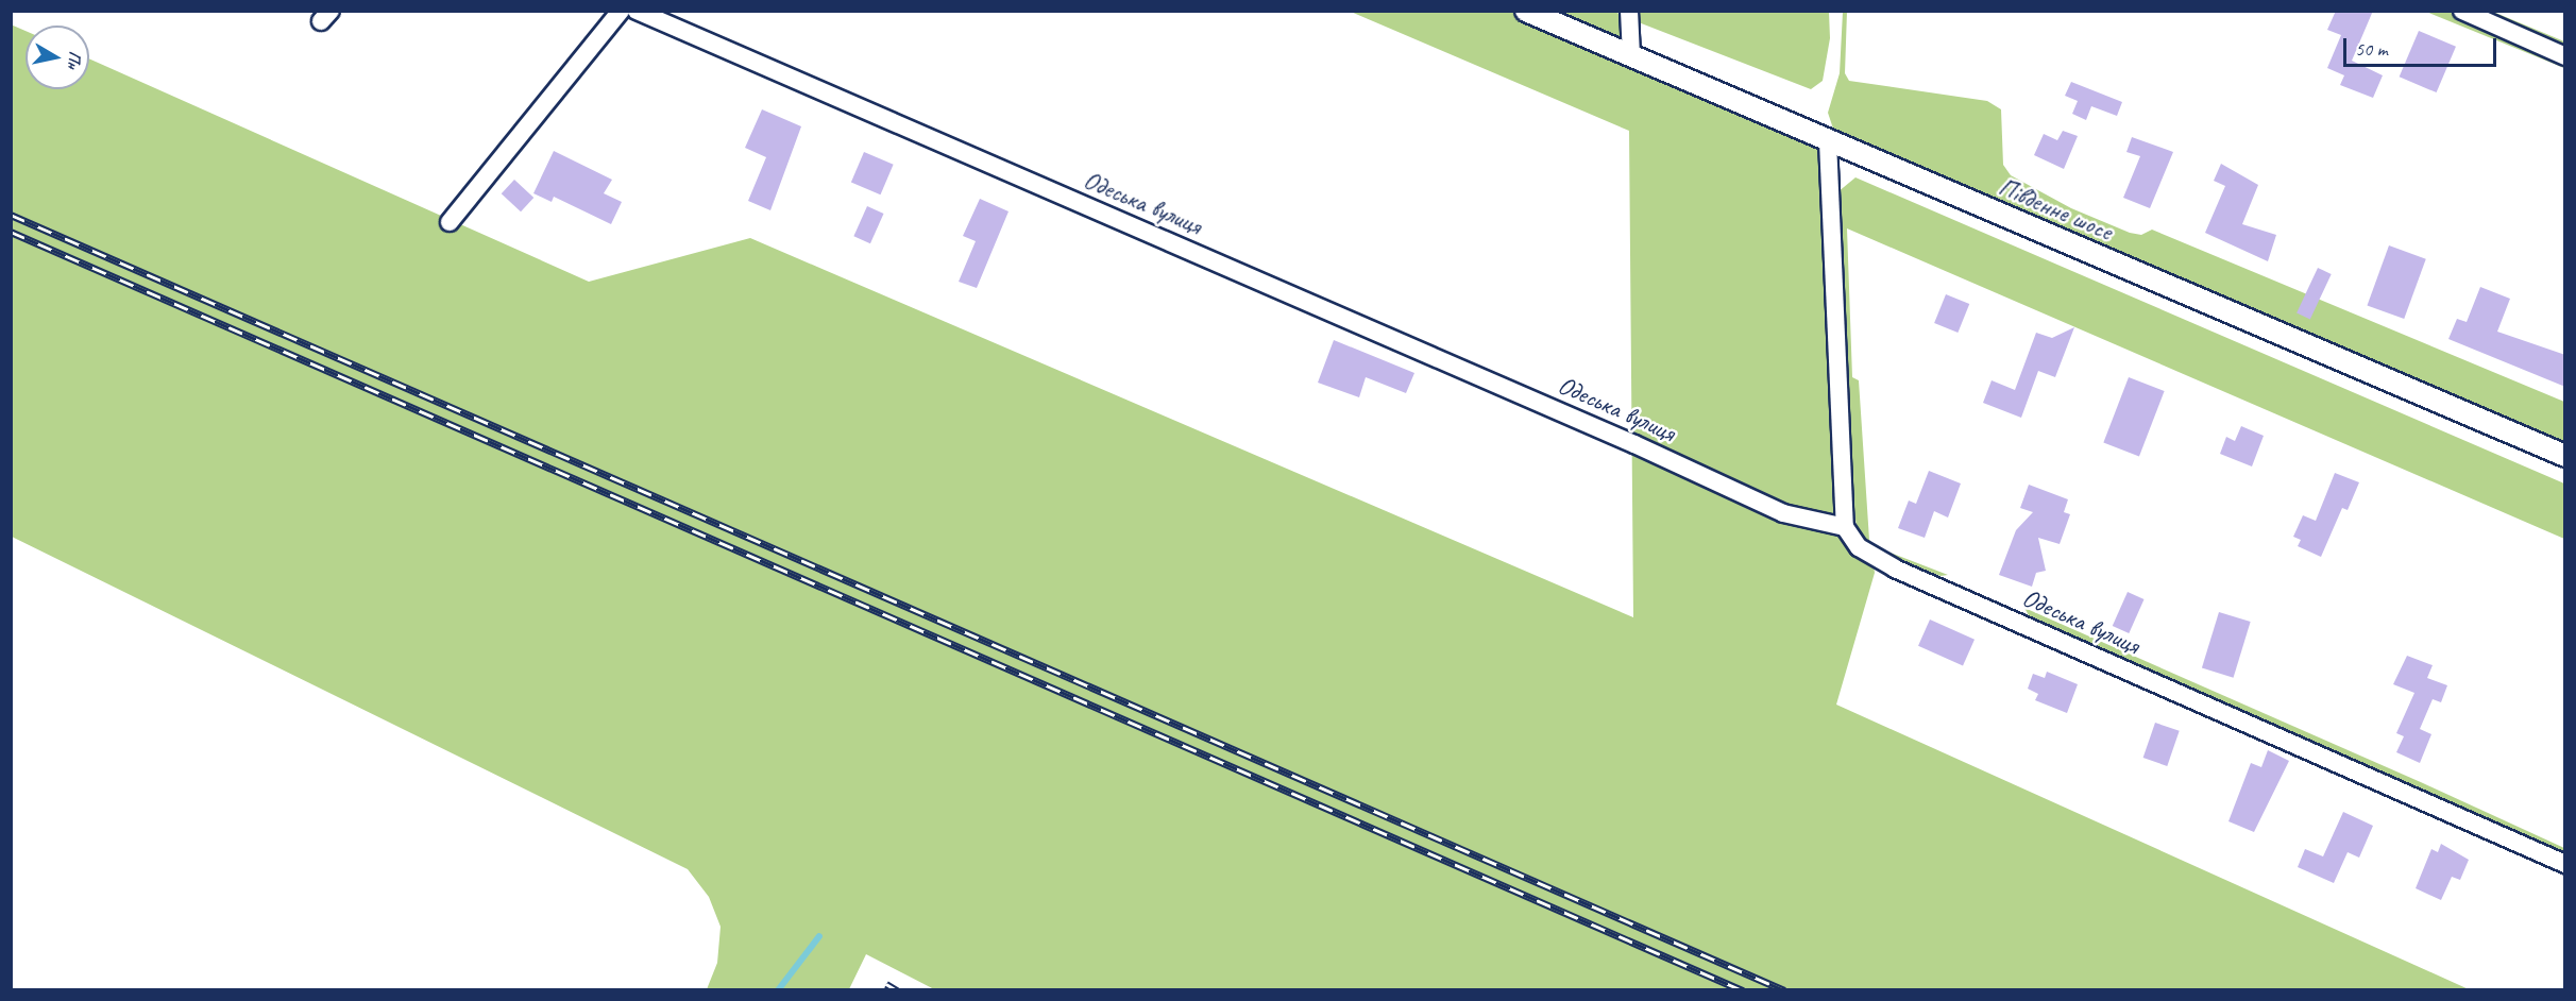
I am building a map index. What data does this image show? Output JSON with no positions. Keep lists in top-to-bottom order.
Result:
{
  "streets": {
    "street": ["Одеська вулиця", "Південне шосе"]
  },
  "scale_bar": "50 m",
  "north": "right"
}
